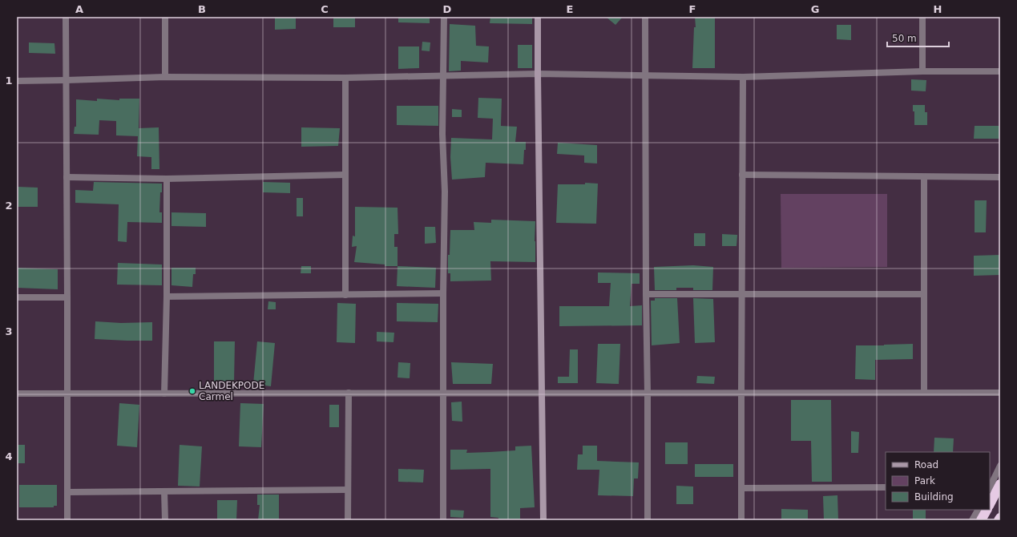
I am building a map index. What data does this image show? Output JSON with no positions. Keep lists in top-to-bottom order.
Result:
{
  "places": ["LANDEKPODE Carmel"],
  "legend": ["Road", "Park", "Building"],
  "scale_bar": "50 m",
  "grid": {
    "columns": [
      "A",
      "B",
      "C",
      "D",
      "E",
      "F",
      "G",
      "H"
    ],
    "rows": [
      "1",
      "2",
      "3",
      "4"
    ]
  }
}
